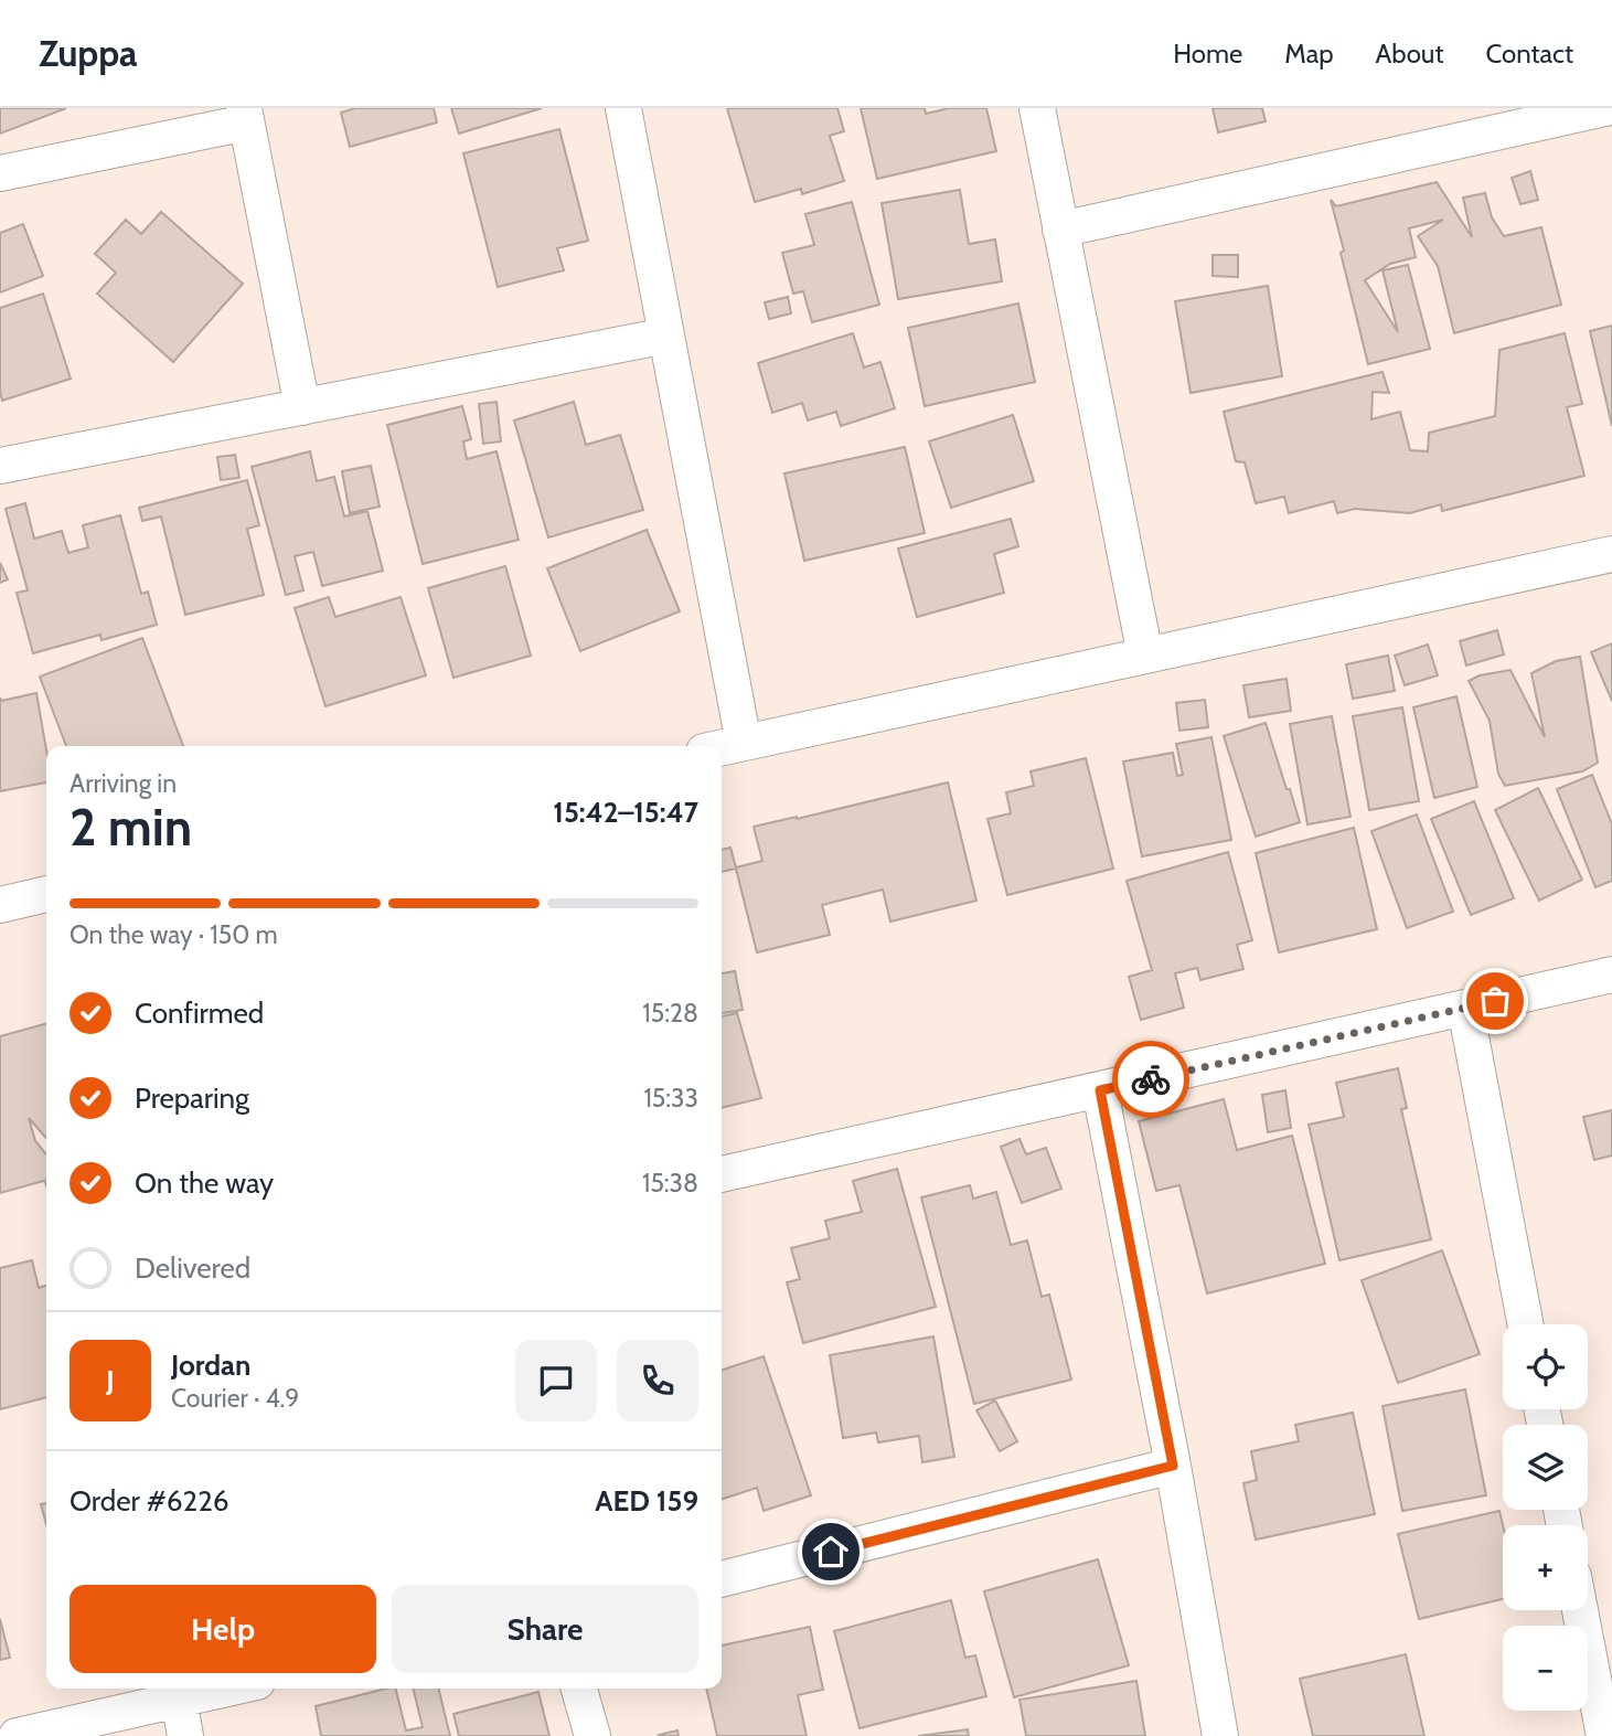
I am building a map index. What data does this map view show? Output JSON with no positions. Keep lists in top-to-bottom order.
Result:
{
  "page": {
    "header": "Zuppa",
    "nav": [
      "Home",
      "Map",
      "About",
      "Contact"
    ],
    "heading": ["2 min", "Arriving in", "15:42–15:47"],
    "panel": [
      "Jordan",
      "Courier · 4.9",
      "Order #6226",
      "AED 159"
    ],
    "bar": "On the way · 150 m",
    "list": [
      ["Confirmed", "15:28"],
      ["Preparing", "15:33"],
      ["On the way", "15:38"],
      "Delivered"
    ],
    "map_buttons": ["+", "−"],
    "round": "J",
    "buttons": ["Help", "Share"]
  }
}
